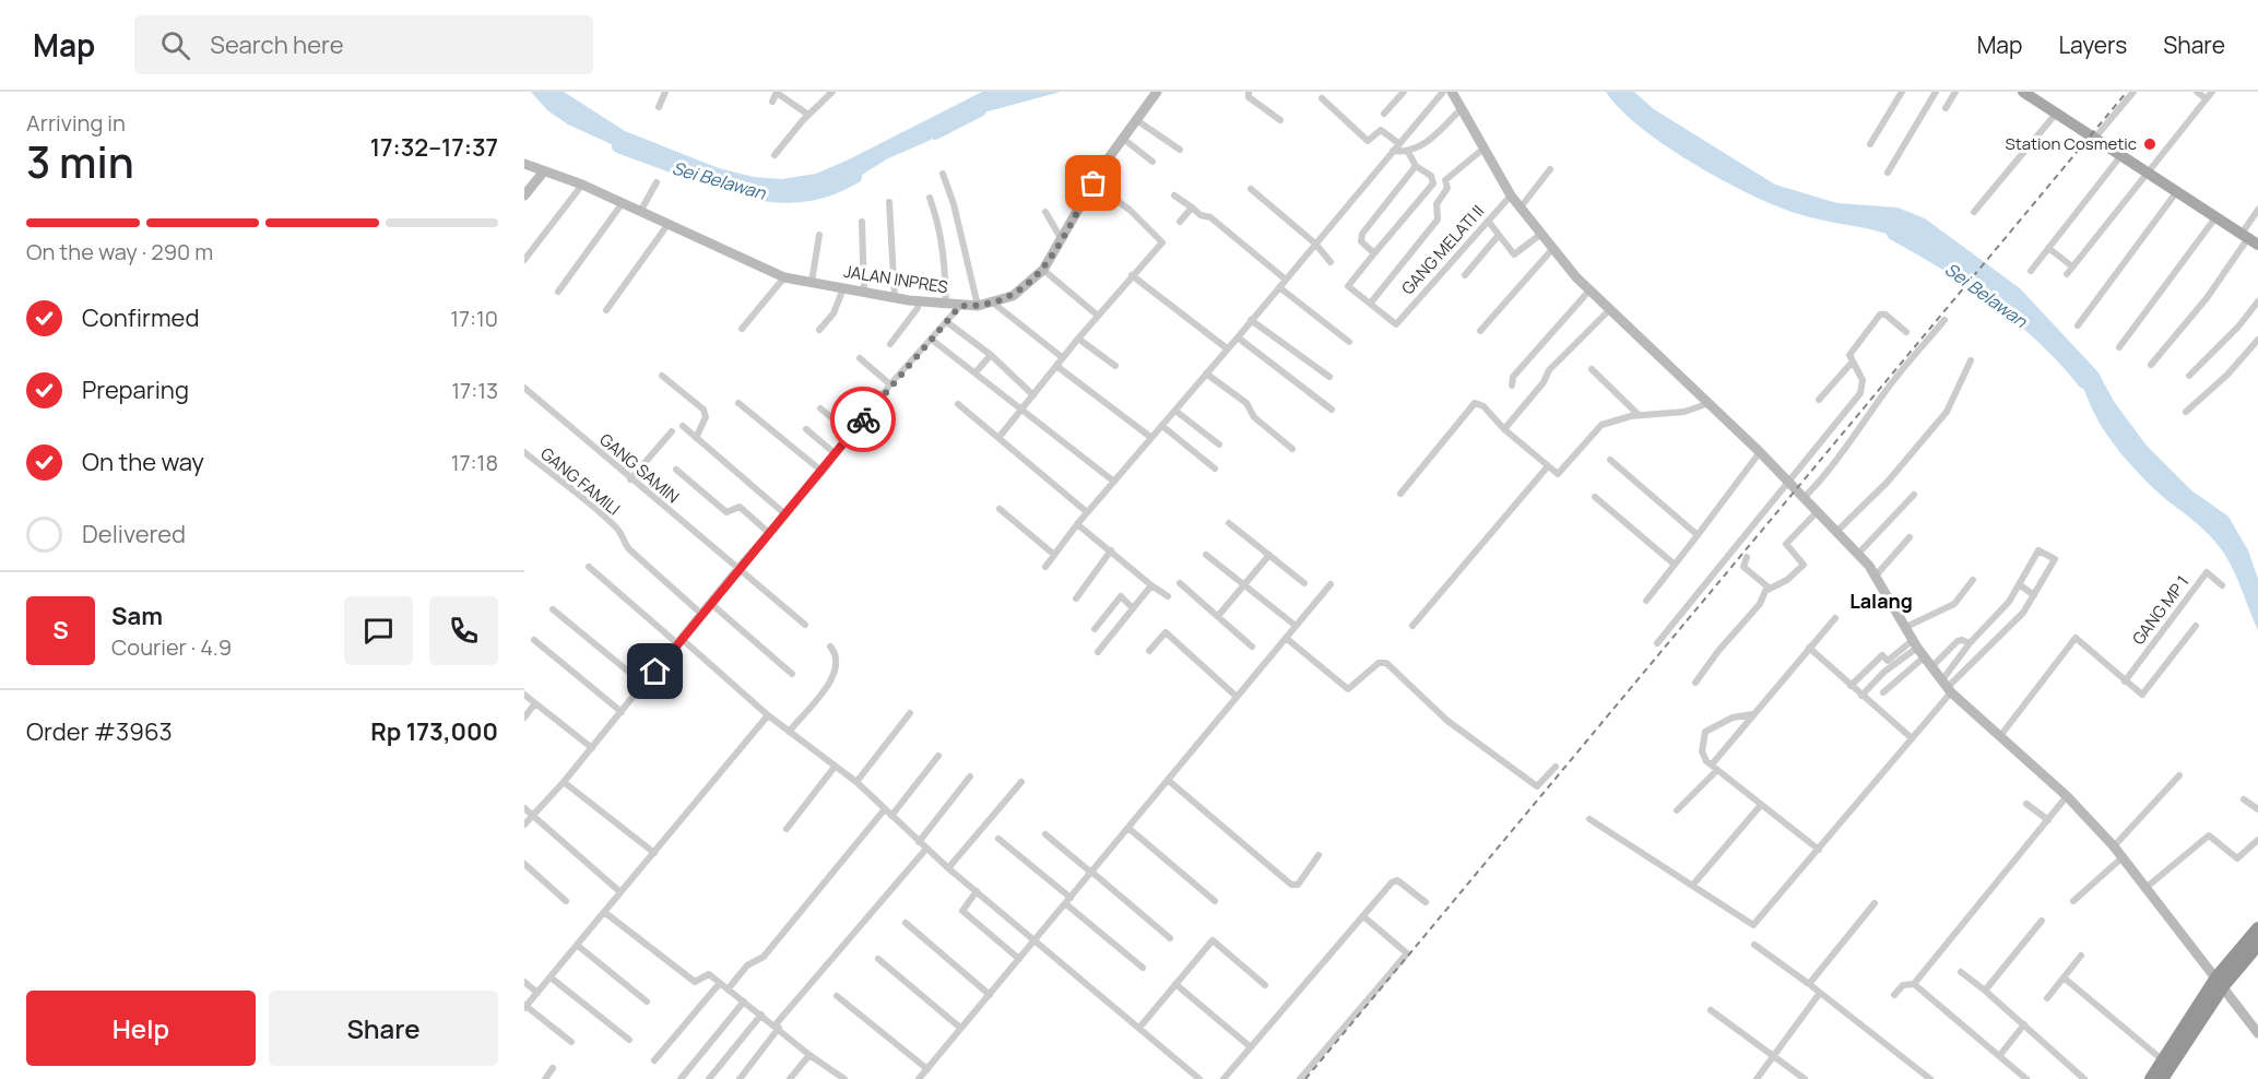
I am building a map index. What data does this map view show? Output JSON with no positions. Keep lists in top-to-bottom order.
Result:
{
  "streets": {
    "street": [
      "GANG MELATI II",
      "JALAN INPRES",
      "GANG SAMIN",
      "GANG FAMILI",
      "GANG MP 1"
    ]
  },
  "districts": ["Lalang"],
  "water": ["Sei Belawan"],
  "places": ["Station Cosmetic"],
  "page": {
    "header": "Map",
    "search": "Search here",
    "nav": ["Map", "Layers", "Share"],
    "heading": ["3 min", "Arriving in", "17:32–17:37"],
    "panel": [
      "Sam",
      "Courier · 4.9",
      "Order #3963",
      "Rp 173,000"
    ],
    "bar": "On the way · 290 m",
    "list": [
      ["Confirmed", "17:10"],
      ["Preparing", "17:13"],
      ["On the way", "17:18"],
      "Delivered"
    ],
    "round": "S",
    "buttons": ["Help", "Share"]
  }
}
